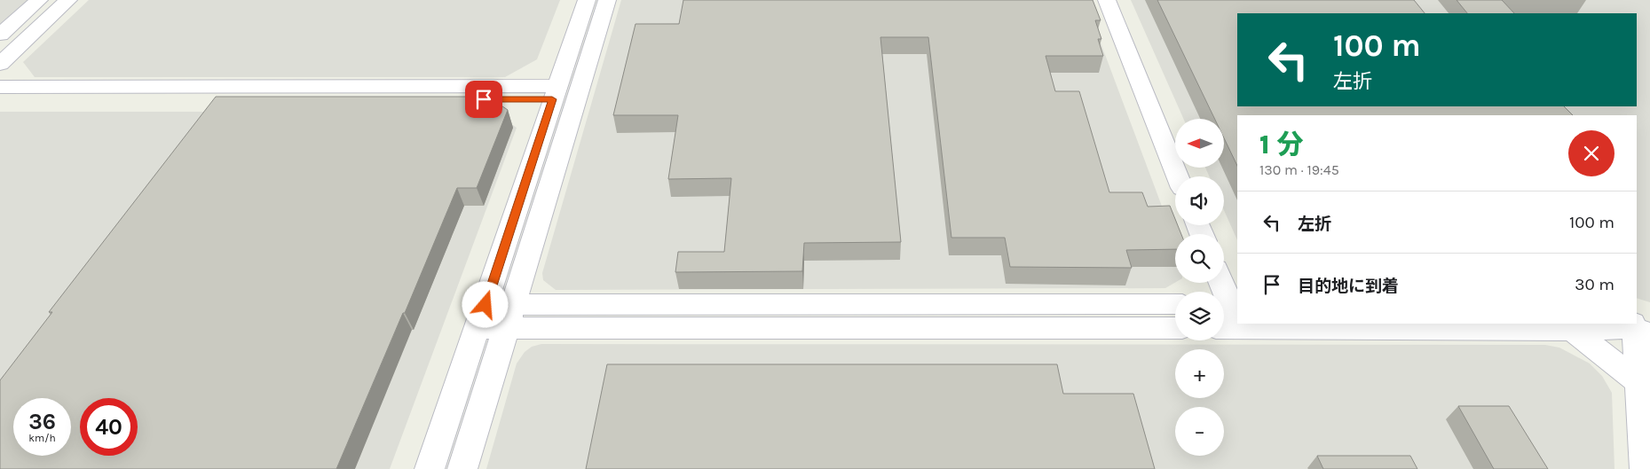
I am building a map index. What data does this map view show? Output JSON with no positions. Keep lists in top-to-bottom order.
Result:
{
  "north": "left",
  "page": {
    "turn": ["100 m", "左折"],
    "heading": ["1 分", "130 m · 19:45"],
    "map_buttons": ["+", "−"],
    "list": [
      {
        "name": "左折",
        "value": "100 m"
      },
      {
        "name": "目的地に到着",
        "value": "30 m"
      }
    ],
    "speed": "36 km/h",
    "limit": "40"
  }
}
